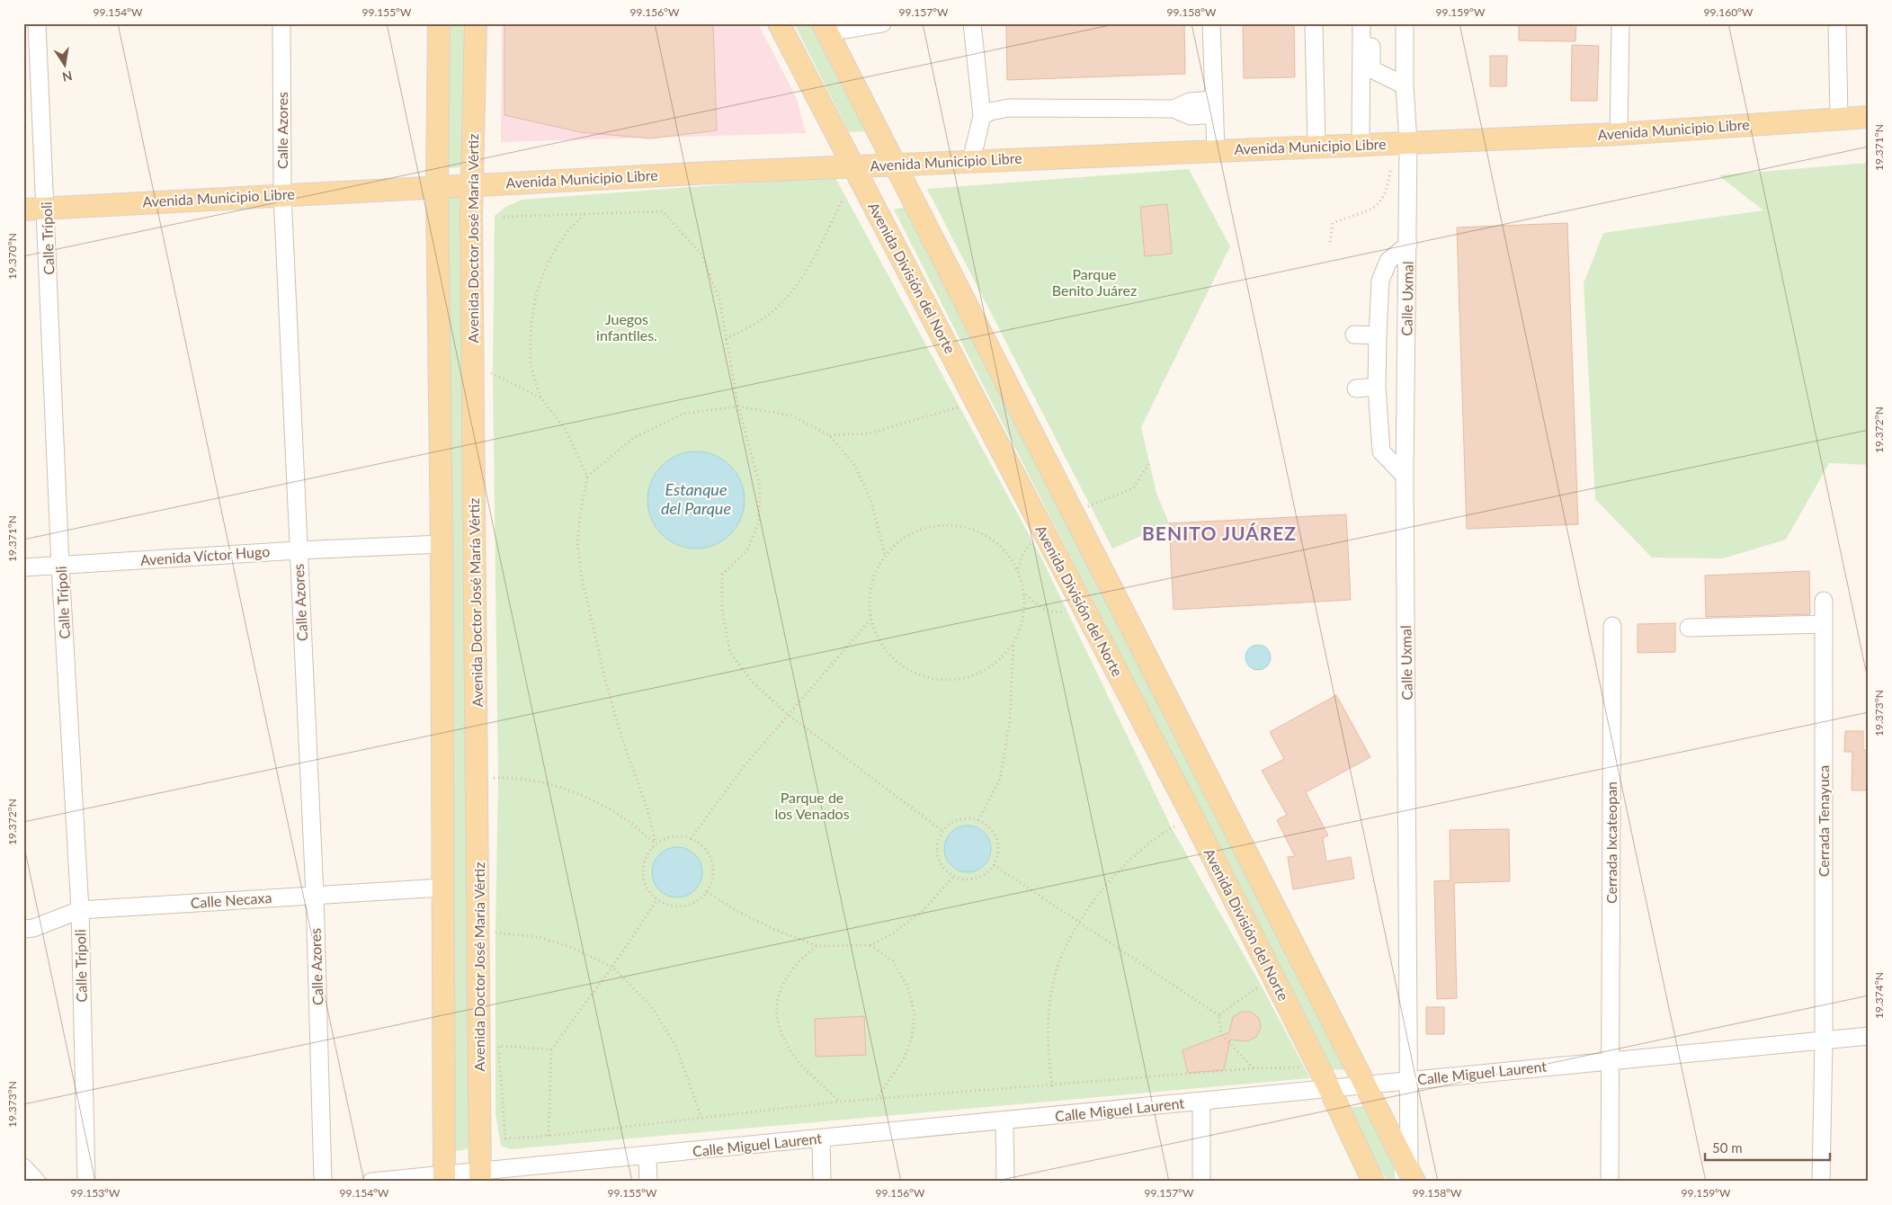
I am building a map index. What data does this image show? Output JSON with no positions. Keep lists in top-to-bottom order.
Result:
{
  "streets": {
    "main road": ["Avenida Municipio Libre", "Avenida Doctor José María Vértiz", "Avenida División del Norte"],
    "street": [
      "Calle Azores",
      "Calle Trípoli",
      "Calle Uxmal",
      "Avenida Víctor Hugo",
      "Cerrada Tenayuca",
      "Cerrada Ixcateopan",
      "Calle Necaxa",
      "Calle Miguel Laurent"
    ]
  },
  "crossings": [
    ["Avenida Municipio Libre", "Calle Azores"],
    ["Avenida Municipio Libre", "Calle Trípoli"],
    ["Avenida Municipio Libre", "Avenida Doctor José María Vértiz"],
    ["Avenida Municipio Libre", "Avenida División del Norte"],
    ["Avenida Municipio Libre", "Calle Uxmal"],
    ["Calle Azores", "Avenida Víctor Hugo"],
    ["Calle Azores", "Calle Necaxa"],
    ["Calle Trípoli", "Avenida Víctor Hugo"],
    ["Calle Trípoli", "Calle Necaxa"],
    ["Avenida Doctor José María Vértiz", "Calle Miguel Laurent"],
    ["Avenida División del Norte", "Calle Miguel Laurent"],
    ["Calle Uxmal", "Calle Miguel Laurent"],
    ["Cerrada Tenayuca", "Calle Miguel Laurent"],
    ["Cerrada Ixcateopan", "Calle Miguel Laurent"]
  ],
  "districts": ["BENITO JUÁREZ"],
  "water": ["Estanque del Parque"],
  "parks": ["Parque Benito Juárez", "Juegos infantiles.", "Parque de los Venados"],
  "scale_bar": "50 m",
  "north": "bottom",
  "coordinates": [
    "99.154°W",
    "99.155°W",
    "99.156°W",
    "99.157°W",
    "99.158°W",
    "99.159°W",
    "99.160°W",
    "19.371°N",
    "19.370°N",
    "19.372°N",
    "19.373°N",
    "19.374°N",
    "99.153°W"
  ]
}
